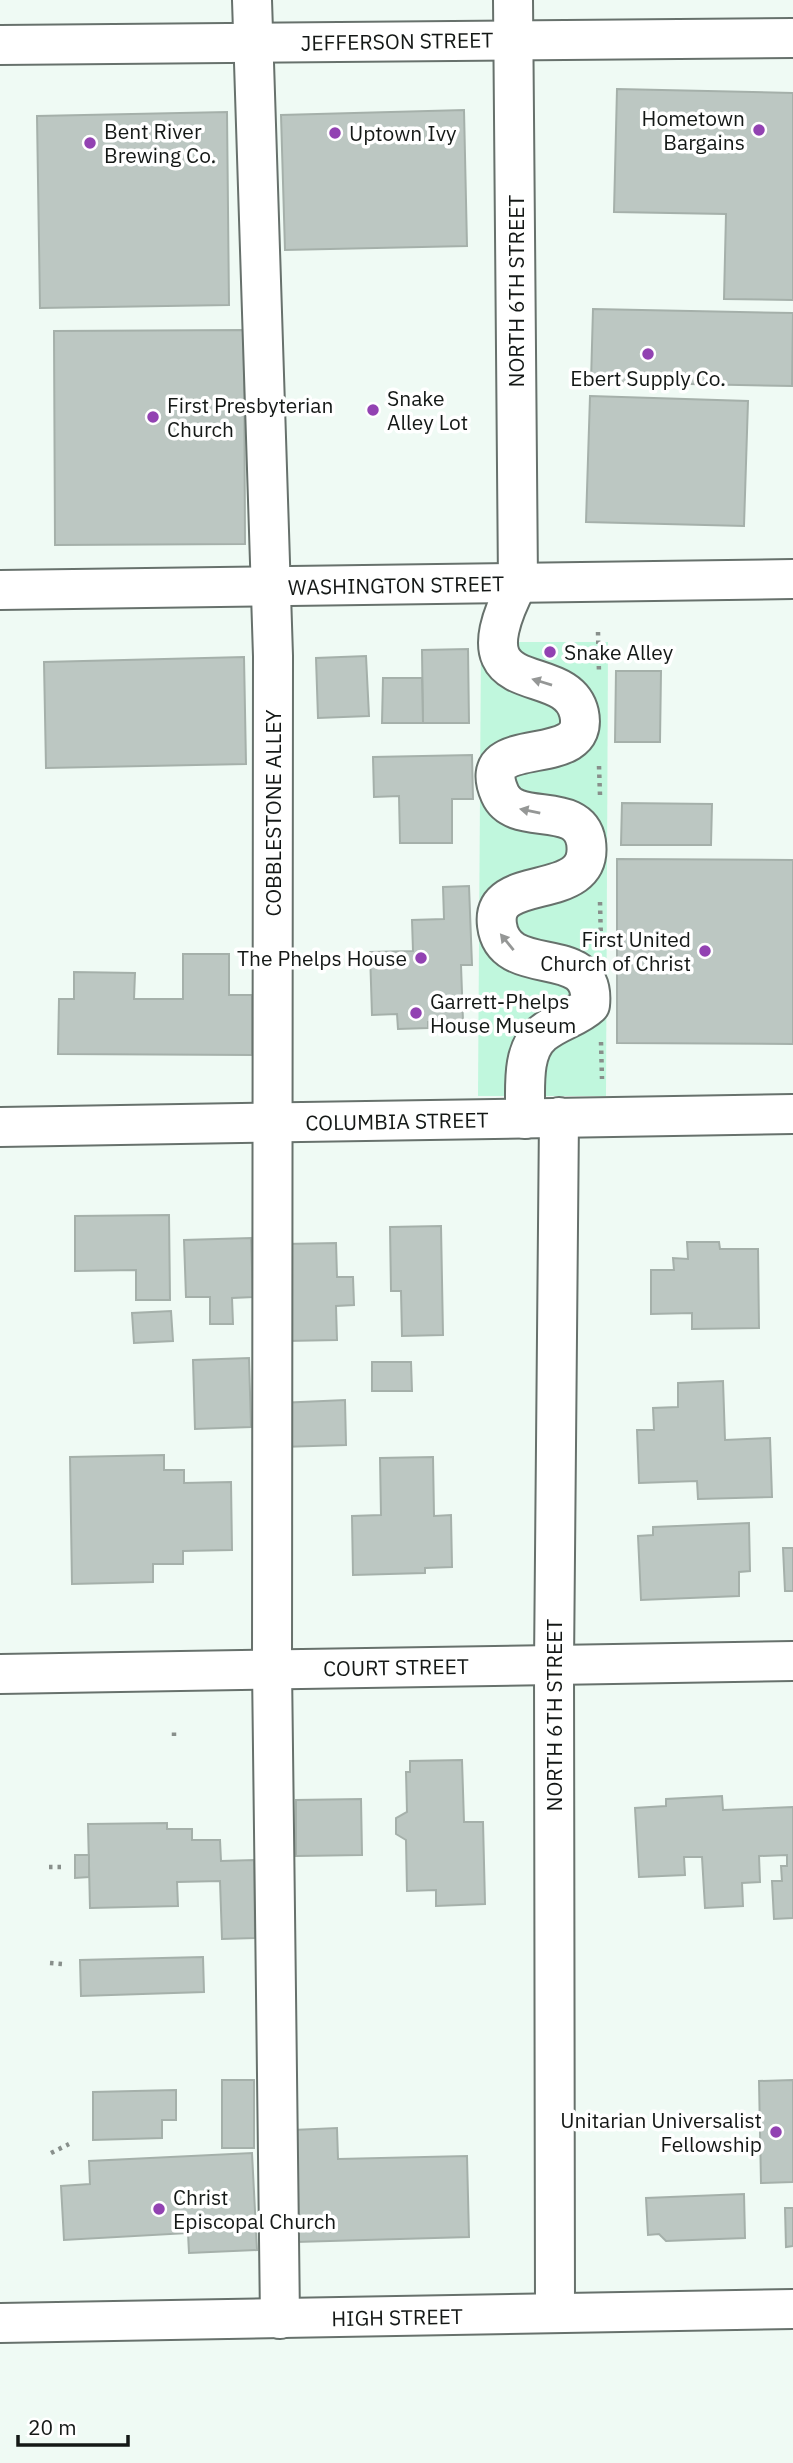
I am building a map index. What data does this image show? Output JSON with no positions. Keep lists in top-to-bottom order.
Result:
{
  "streets": {
    "street": [
      "JEFFERSON STREET",
      "NORTH 6TH STREET",
      "WASHINGTON STREET",
      "COBBLESTONE ALLEY",
      "COLUMBIA STREET",
      "COURT STREET",
      "HIGH STREET"
    ]
  },
  "crossings": [
    ["JEFFERSON STREET", "NORTH 6TH STREET"],
    ["JEFFERSON STREET", "COBBLESTONE ALLEY"],
    ["NORTH 6TH STREET", "WASHINGTON STREET"],
    ["NORTH 6TH STREET", "COLUMBIA STREET"],
    ["NORTH 6TH STREET", "COURT STREET"],
    ["NORTH 6TH STREET", "HIGH STREET"],
    ["WASHINGTON STREET", "COBBLESTONE ALLEY"],
    ["COBBLESTONE ALLEY", "COLUMBIA STREET"],
    ["COBBLESTONE ALLEY", "COURT STREET"],
    ["COBBLESTONE ALLEY", "HIGH STREET"]
  ],
  "places": [
    "Hometown Bargains",
    "Uptown Ivy",
    "Bent River Brewing Co.",
    "Ebert Supply Co.",
    "Snake Alley Lot",
    "First Presbyterian Church",
    "Snake Alley",
    "First United Church of Christ",
    "The Phelps House",
    "Garrett-Phelps House Museum",
    "Unitarian Universalist Fellowship",
    "Christ Episcopal Church"
  ],
  "scale_bar": "20 m"
}
